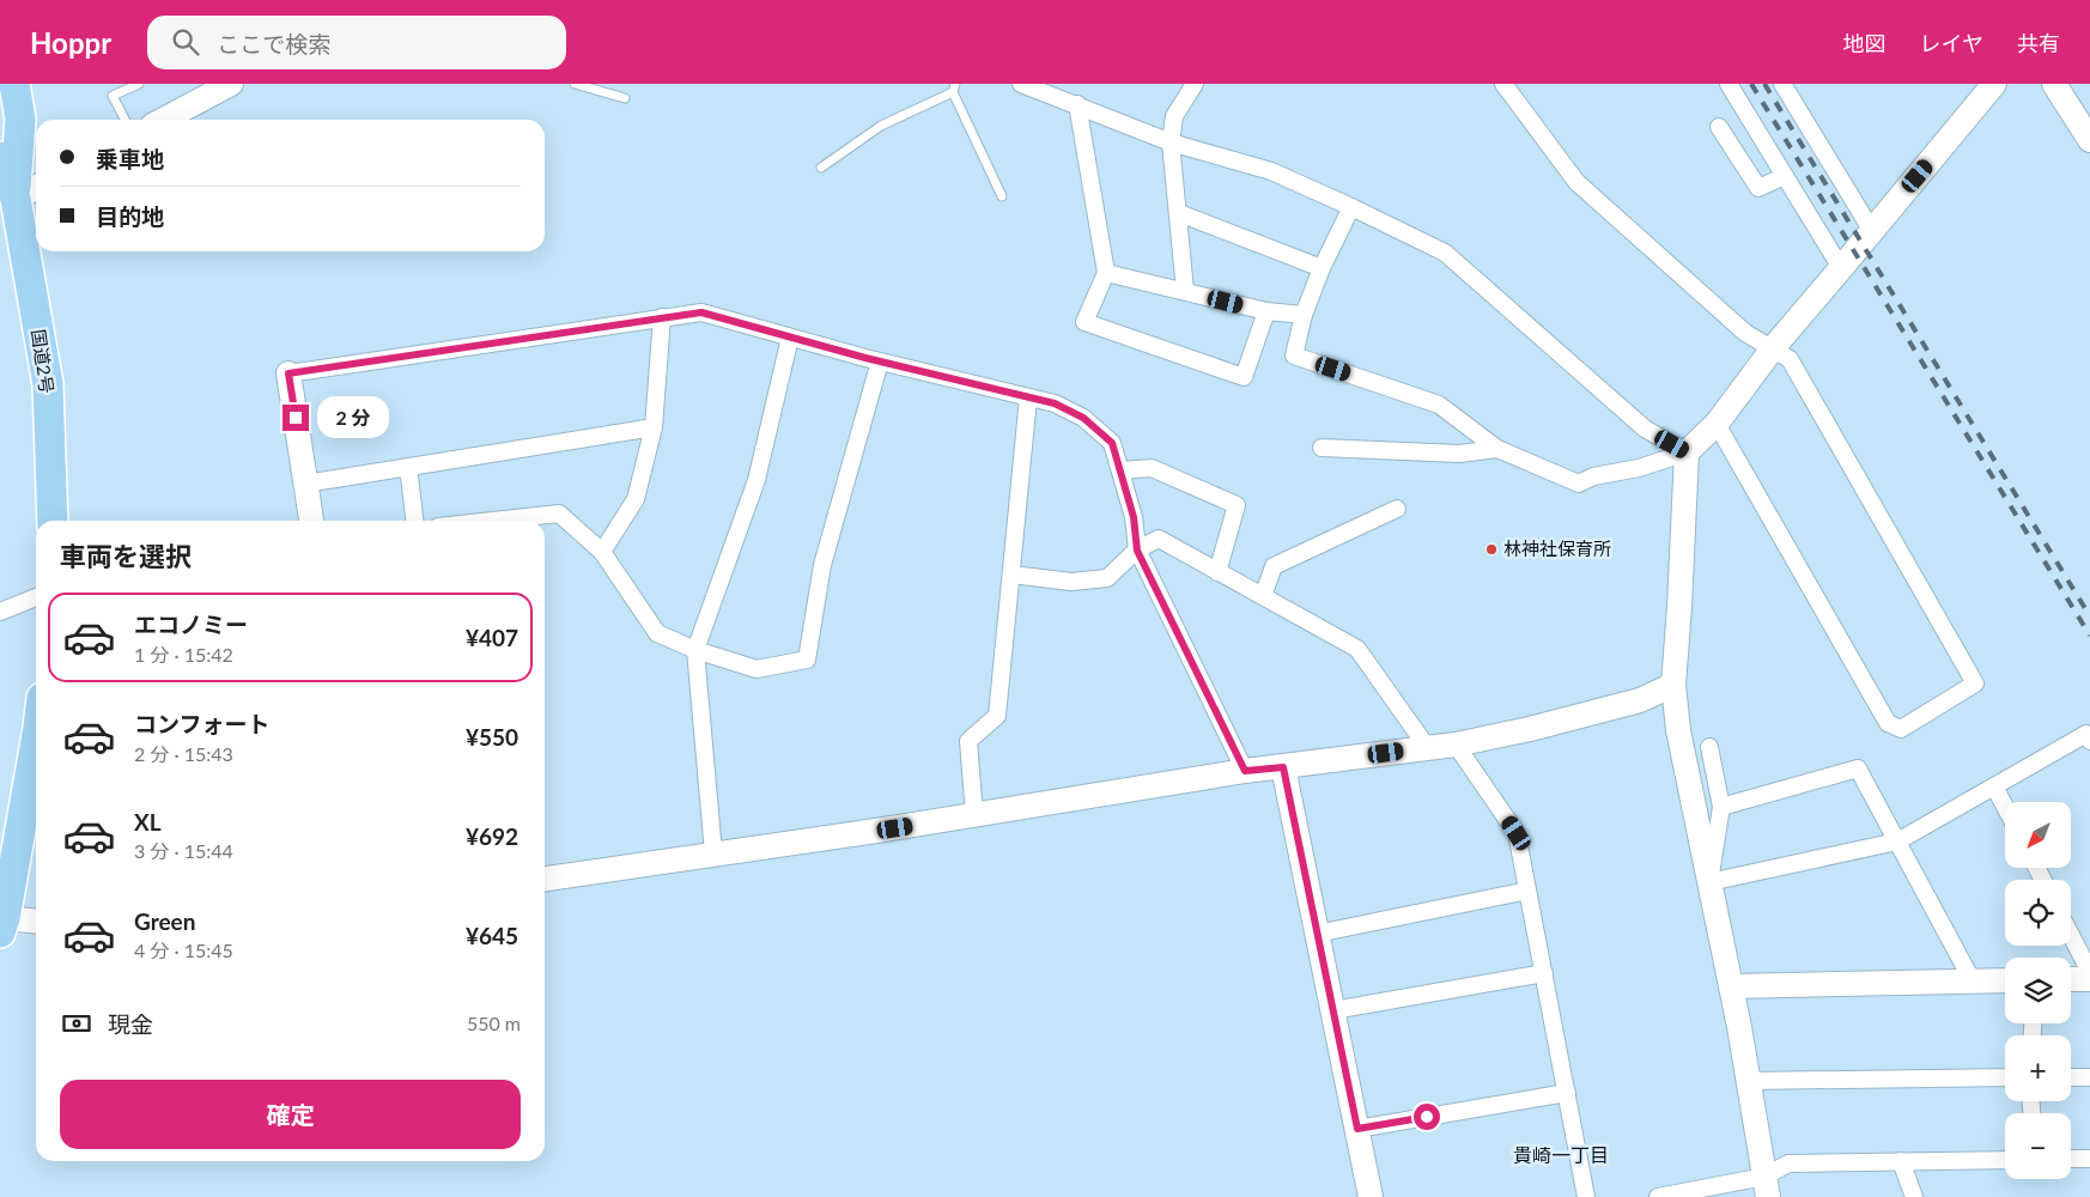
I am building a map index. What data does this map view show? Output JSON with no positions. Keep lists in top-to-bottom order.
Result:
{
  "streets": {
    "highway": ["国道2号"]
  },
  "districts": ["貴崎一丁目"],
  "places": ["林神社保育所"],
  "north": "bottom left",
  "page": {
    "header": "Hoppr",
    "search": "ここで検索",
    "nav": ["地図", "レイヤ", "共有"],
    "banner": ["乗車地", "目的地"],
    "bubble": "2 分",
    "heading": "車両を選択",
    "list": [
      {
        "name": "エコノミー",
        "note": "1 分 · 15:42",
        "value": "¥407"
      },
      {
        "name": "コンフォート",
        "note": "2 分 · 15:43",
        "value": "¥550"
      },
      {
        "name": "XL",
        "note": "3 分 · 15:44",
        "value": "¥692"
      },
      {
        "name": "Green",
        "note": "4 分 · 15:45",
        "value": "¥645"
      }
    ],
    "map_buttons": ["+", "−"],
    "pay": ["現金", "550 m"],
    "buttons": "確定"
  }
}
